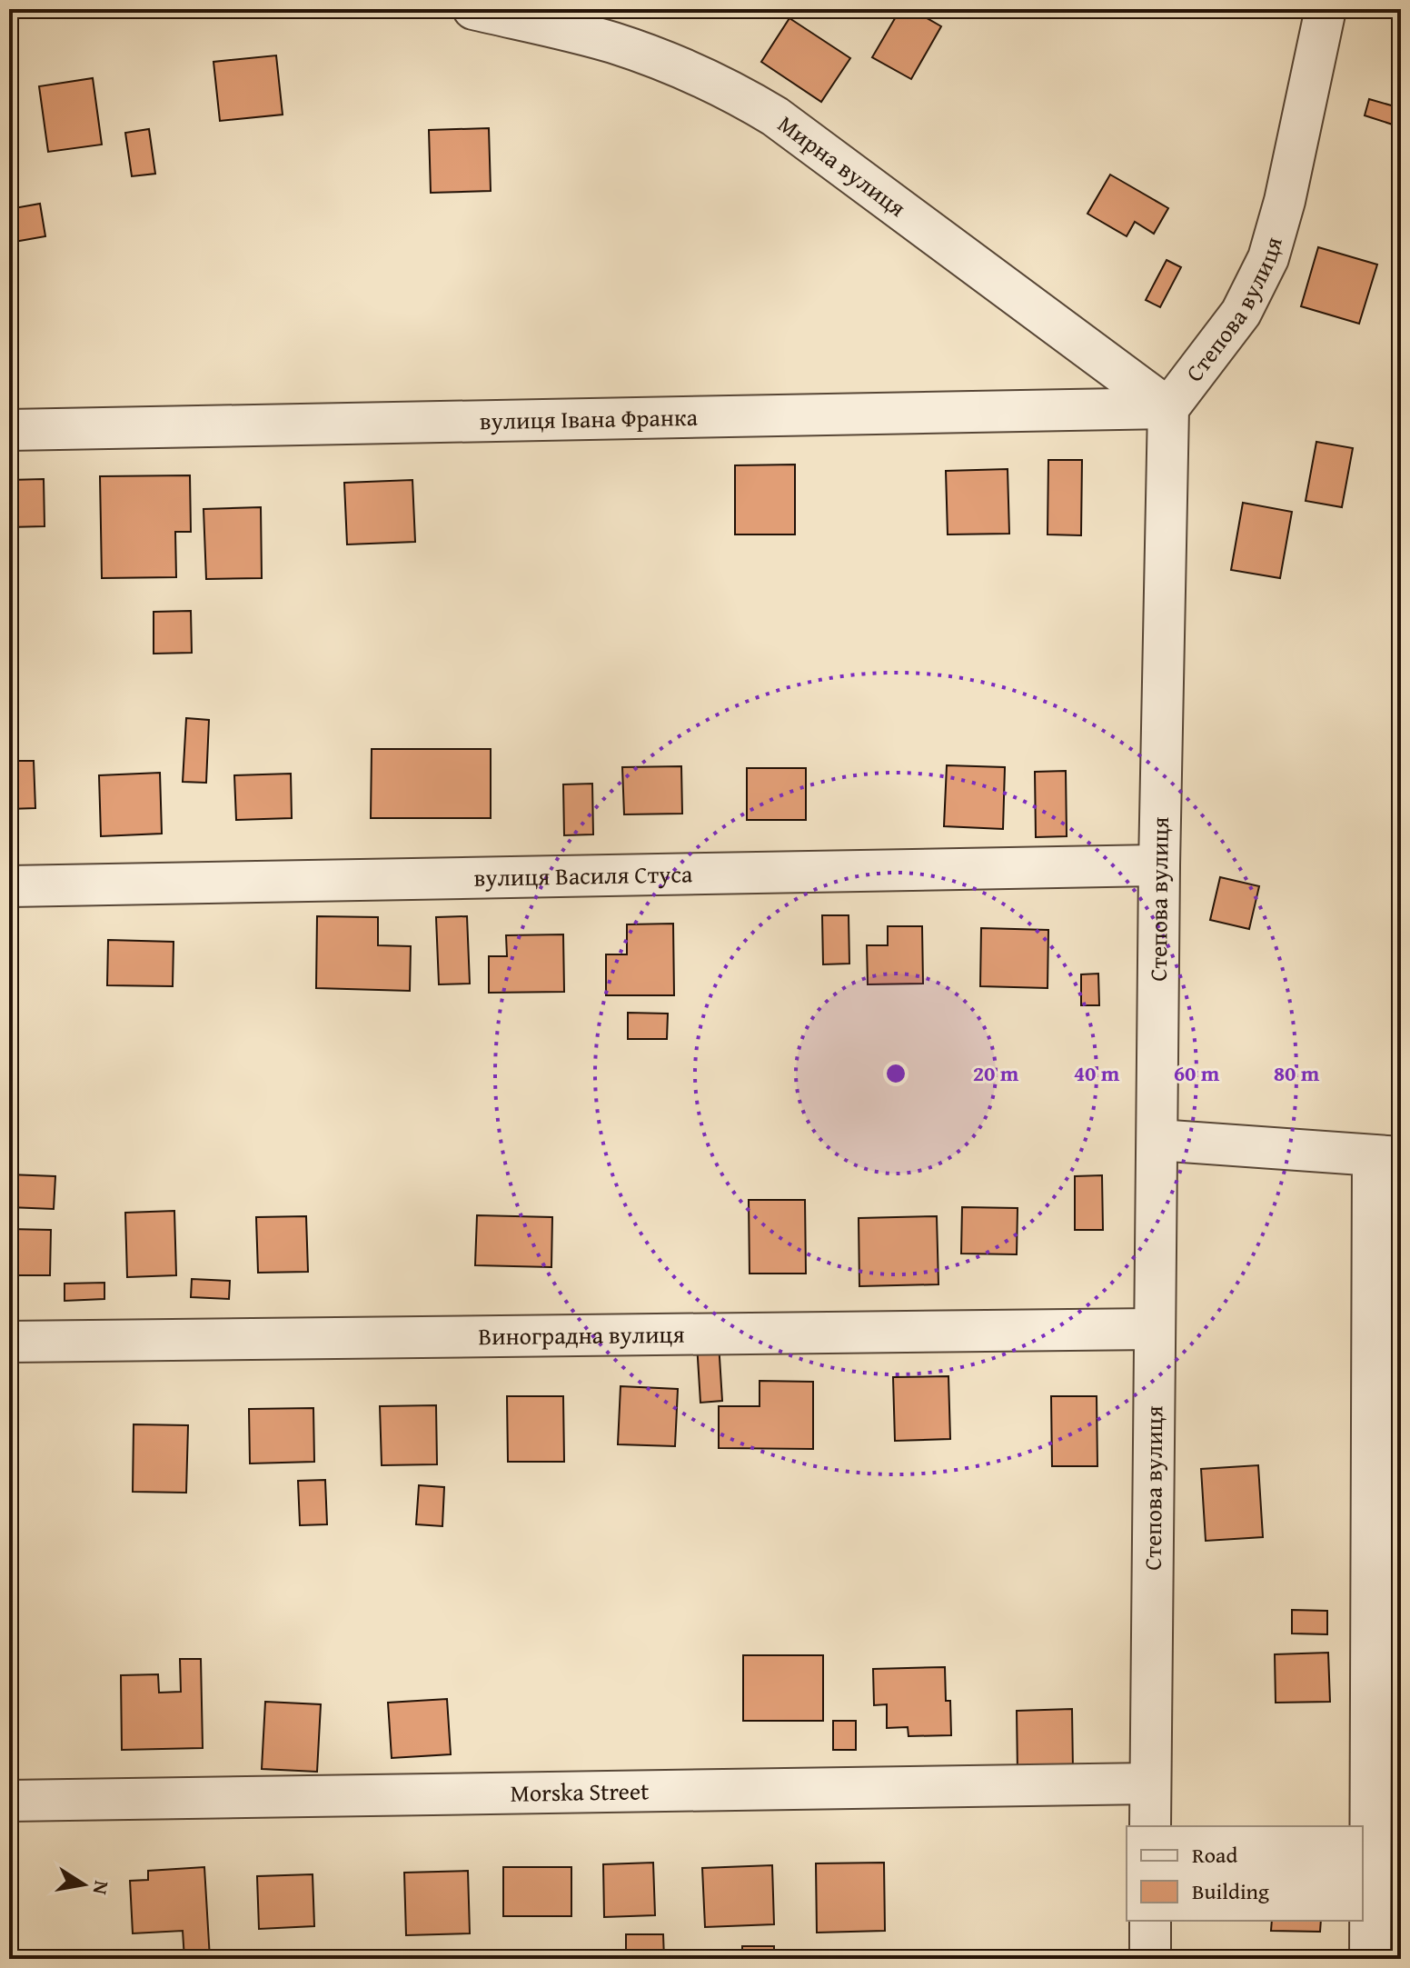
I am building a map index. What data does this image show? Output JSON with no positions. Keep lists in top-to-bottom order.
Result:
{
  "streets": {
    "street": [
      "Мирна вулиця",
      "Степова вулиця",
      "вулиця Івана Франка",
      "вулиця Василя Стуса",
      "Виноградна вулиця",
      "Morska Street"
    ]
  },
  "crossings": [
    ["Мирна вулиця", "Степова вулиця"],
    ["Мирна вулиця", "вулиця Івана Франка"],
    ["Степова вулиця", "вулиця Івана Франка"],
    ["Степова вулиця", "вулиця Василя Стуса"],
    ["Степова вулиця", "Виноградна вулиця"],
    ["Степова вулиця", "Morska Street"]
  ],
  "legend": ["Road", "Building"],
  "north": "right",
  "rings": [
    "20 m",
    "40 m",
    "60 m",
    "80 m"
  ]
}
